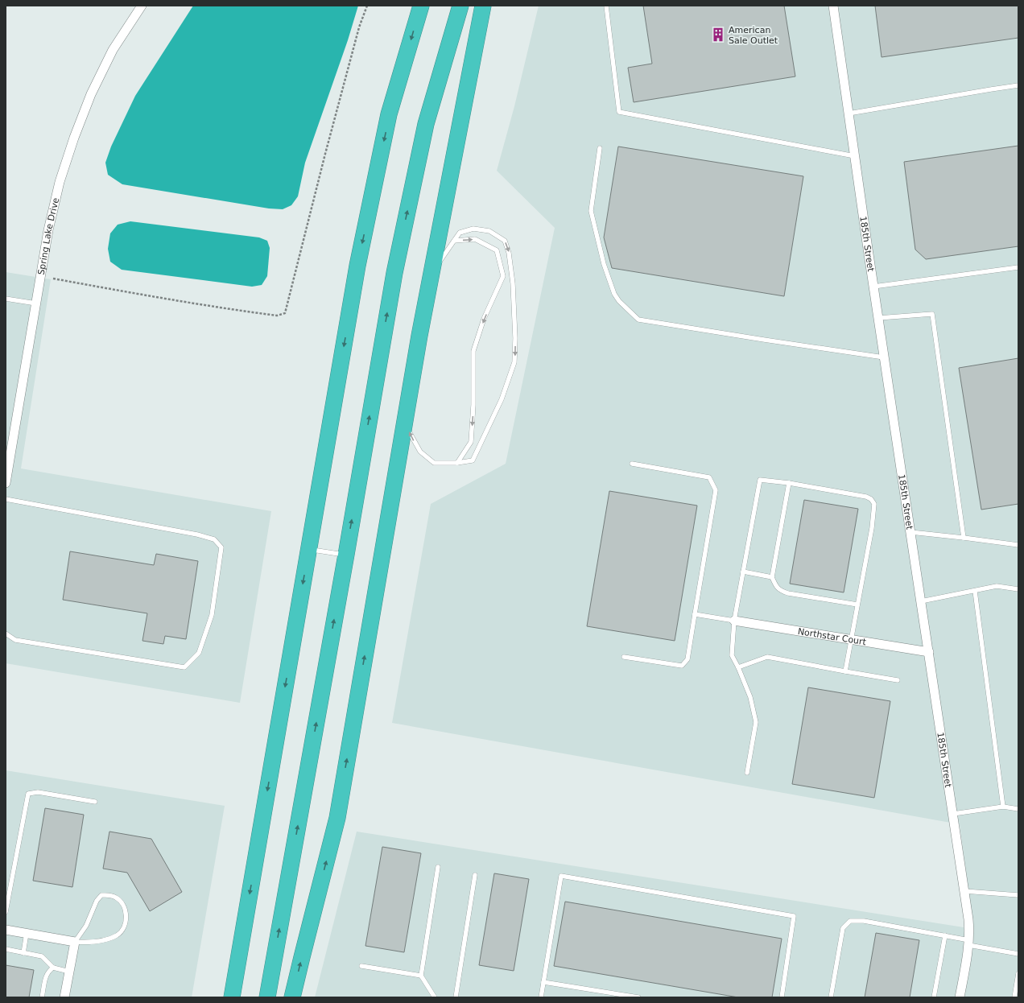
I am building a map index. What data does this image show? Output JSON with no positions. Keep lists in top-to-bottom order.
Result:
{
  "streets": {
    "street": ["Spring Lake Drive", "185th Street", "Northstar Court"]
  },
  "crossings": [
    ["185th Street", "Northstar Court"]
  ],
  "places": {
    "building": ["American Sale Outlet"]
  }
}
